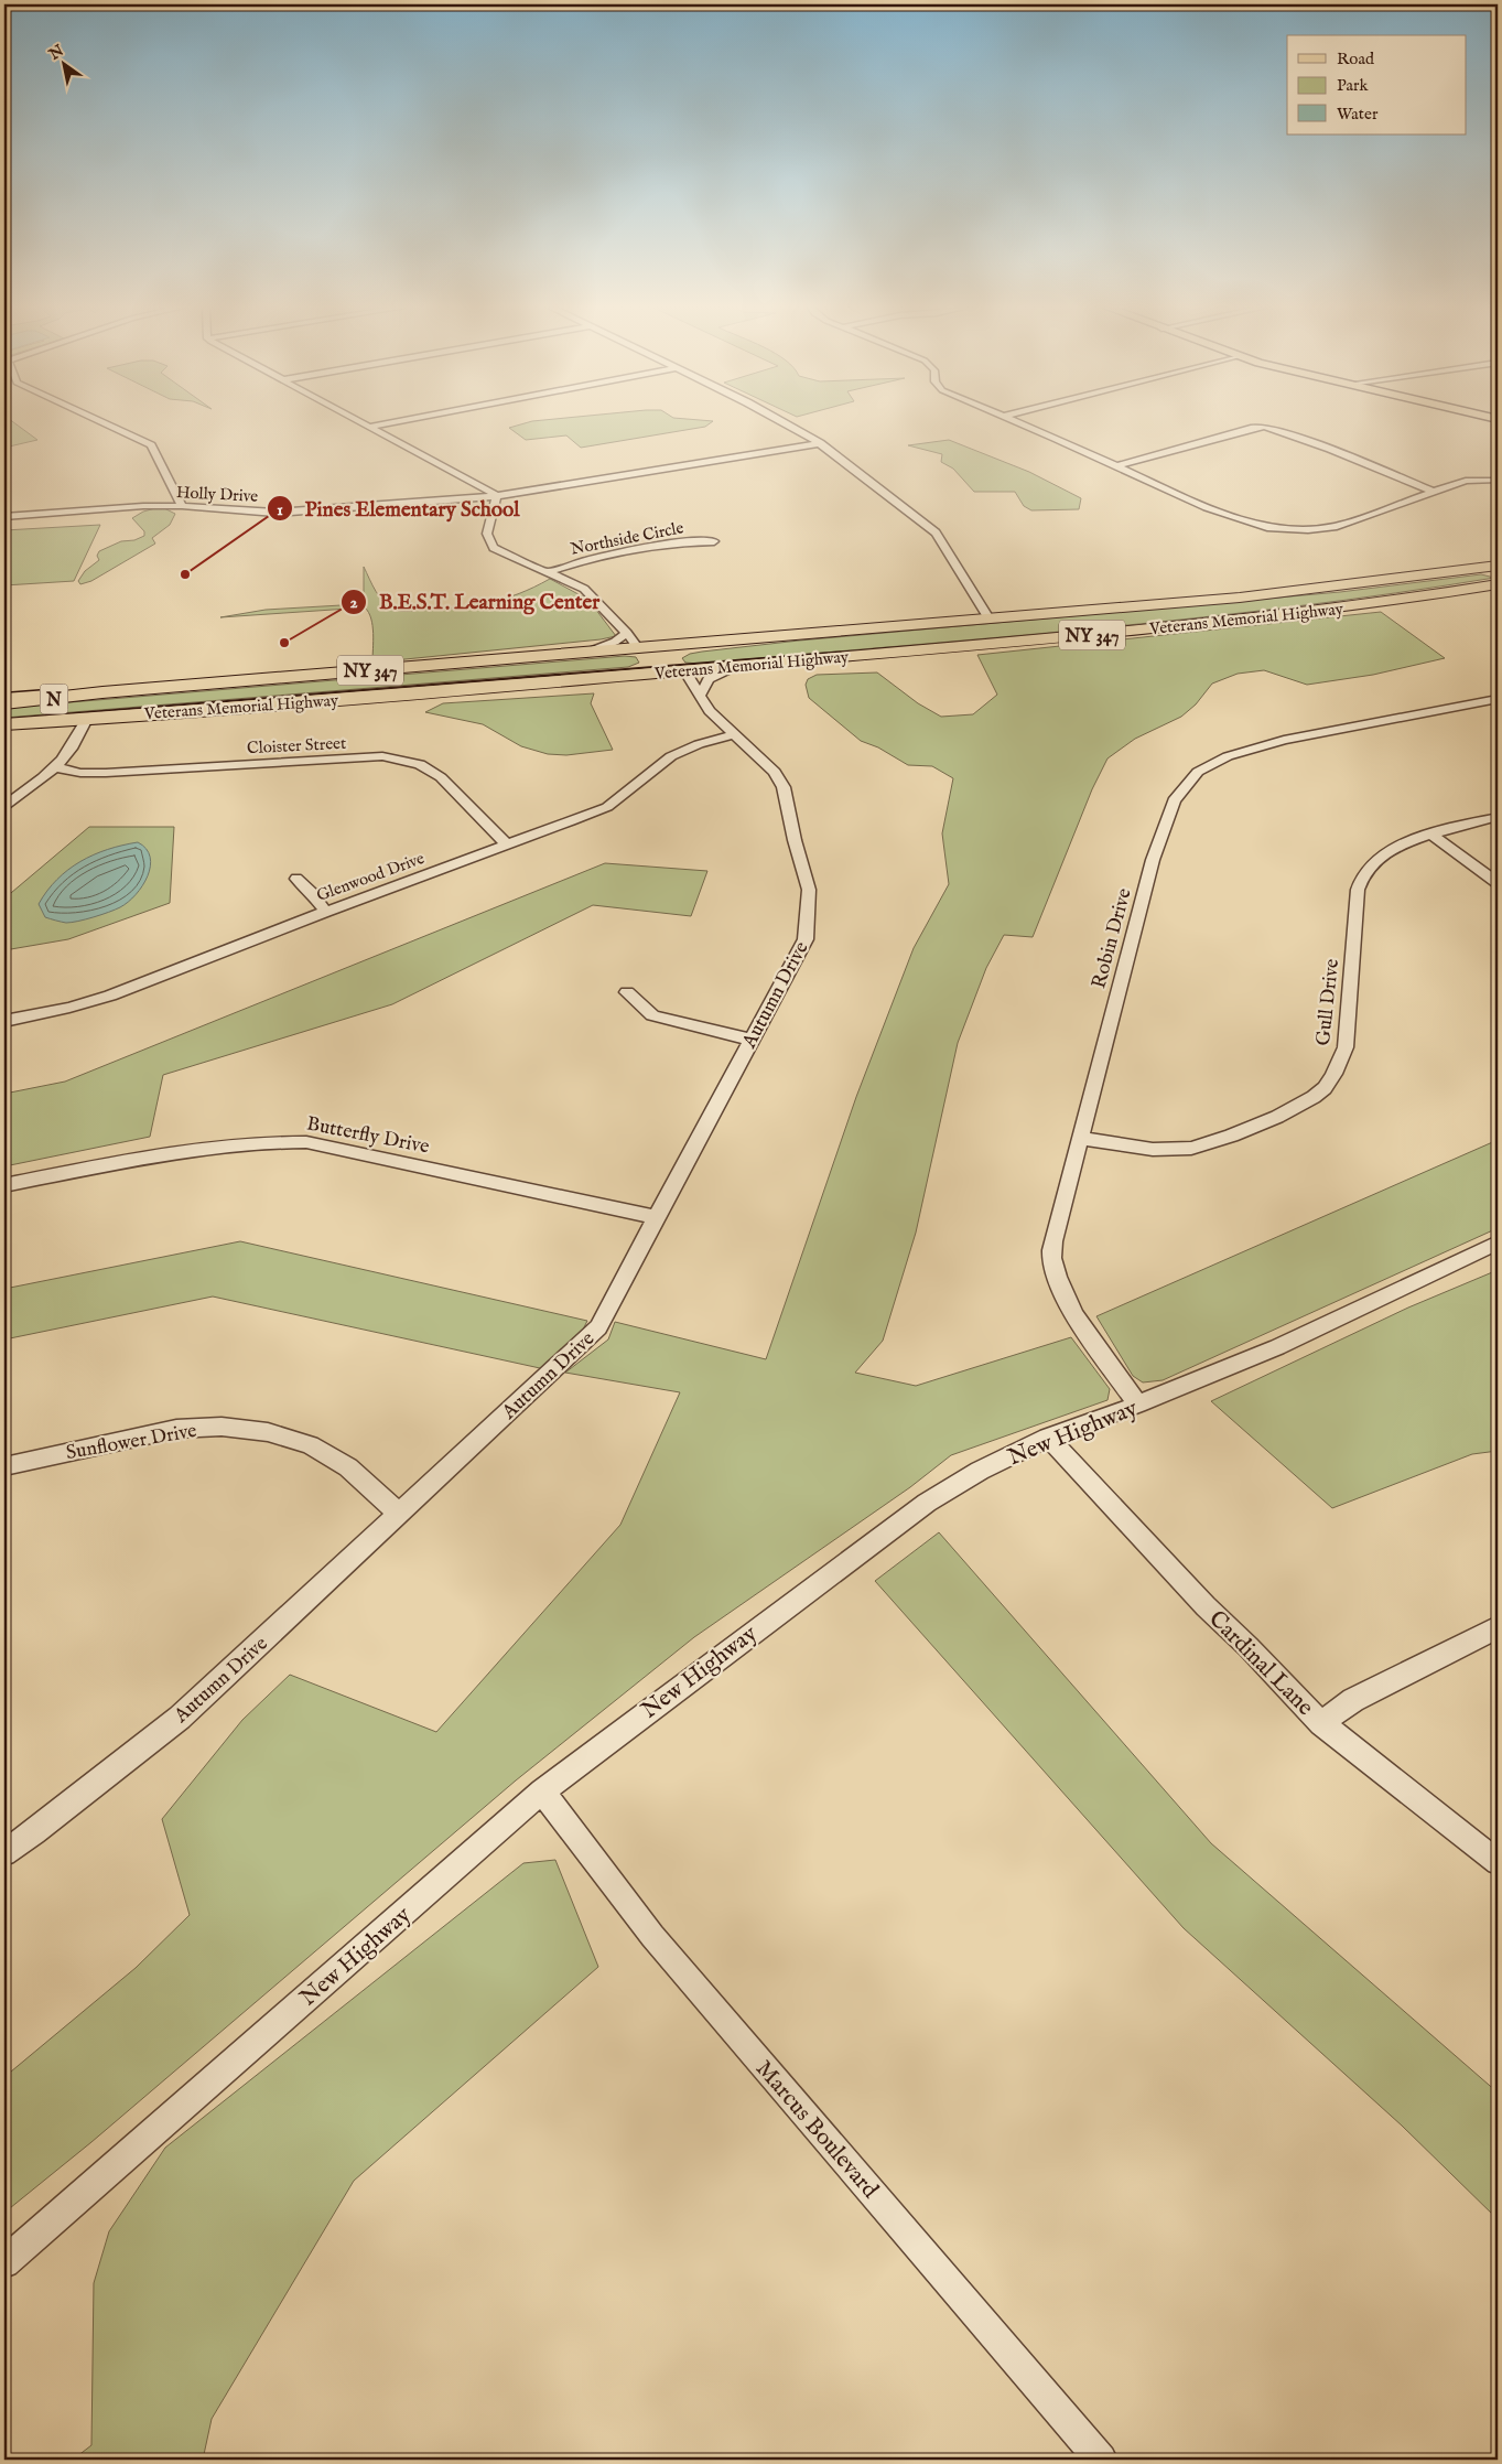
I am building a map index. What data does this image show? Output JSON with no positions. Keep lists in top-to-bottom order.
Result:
{
  "streets": {
    "highway": ["Veterans Memorial Highway", "NY 347", "N"],
    "street": [
      "Holly Drive",
      "Northside Circle",
      "Cloister Street",
      "Glenwood Drive",
      "Robin Drive",
      "Autumn Drive",
      "Gull Drive",
      "Butterfly Drive",
      "New Highway",
      "Sunflower Drive",
      "Cardinal Lane",
      "Marcus Boulevard"
    ]
  },
  "crossings": [
    ["Veterans Memorial Highway", "N"],
    ["Veterans Memorial Highway", "Autumn Drive"],
    ["Cloister Street", "Glenwood Drive"],
    ["Glenwood Drive", "Autumn Drive"],
    ["Robin Drive", "Gull Drive"],
    ["Robin Drive", "New Highway"],
    ["Autumn Drive", "Butterfly Drive"],
    ["Autumn Drive", "Sunflower Drive"],
    ["New Highway", "Cardinal Lane"],
    ["New Highway", "Marcus Boulevard"]
  ],
  "places": ["Pines Elementary School", "B.E.S.T. Learning Center"],
  "legend": ["Road", "Park", "Water"],
  "north": "top left"
}
